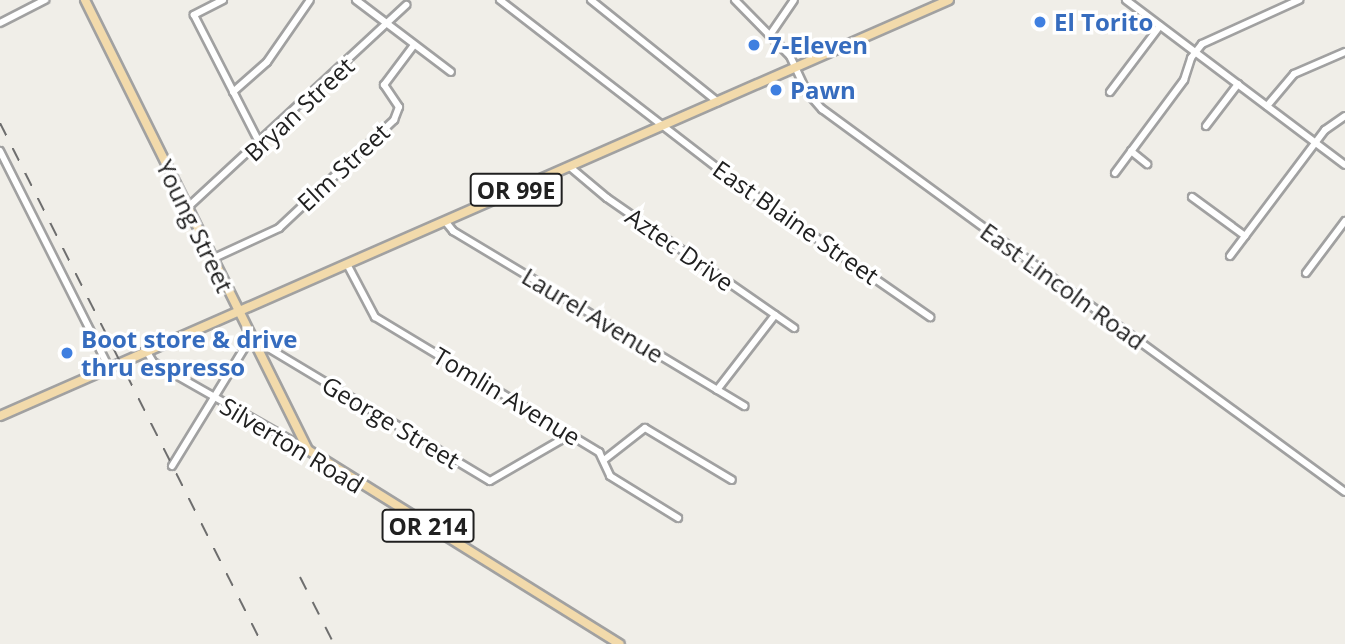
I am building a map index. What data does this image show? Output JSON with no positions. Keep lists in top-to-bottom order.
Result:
{
  "streets": {
    "main road": [
      "OR 99E",
      "Young Street",
      "Silverton Road",
      "OR 214"
    ],
    "street": [
      "Bryan Street",
      "Elm Street",
      "East Blaine Street",
      "Aztec Drive",
      "East Lincoln Road",
      "Laurel Avenue",
      "Tomlin Avenue",
      "George Street"
    ]
  },
  "crossings": [
    ["Bryan Street", "Young Street"],
    ["Elm Street", "Young Street"],
    ["OR 99E", "East Blaine Street"],
    ["OR 99E", "Young Street"],
    ["OR 99E", "Aztec Drive"],
    ["OR 99E", "East Lincoln Road"],
    ["OR 99E", "Laurel Avenue"],
    ["OR 99E", "Tomlin Avenue"],
    ["OR 99E", "Silverton Road"],
    ["Young Street", "George Street"],
    ["Young Street", "Silverton Road"],
    ["Tomlin Avenue", "George Street"]
  ],
  "places": [
    "El Torito",
    "7-Eleven",
    "Pawn",
    "Boot store & drive thru espresso"
  ]
}
